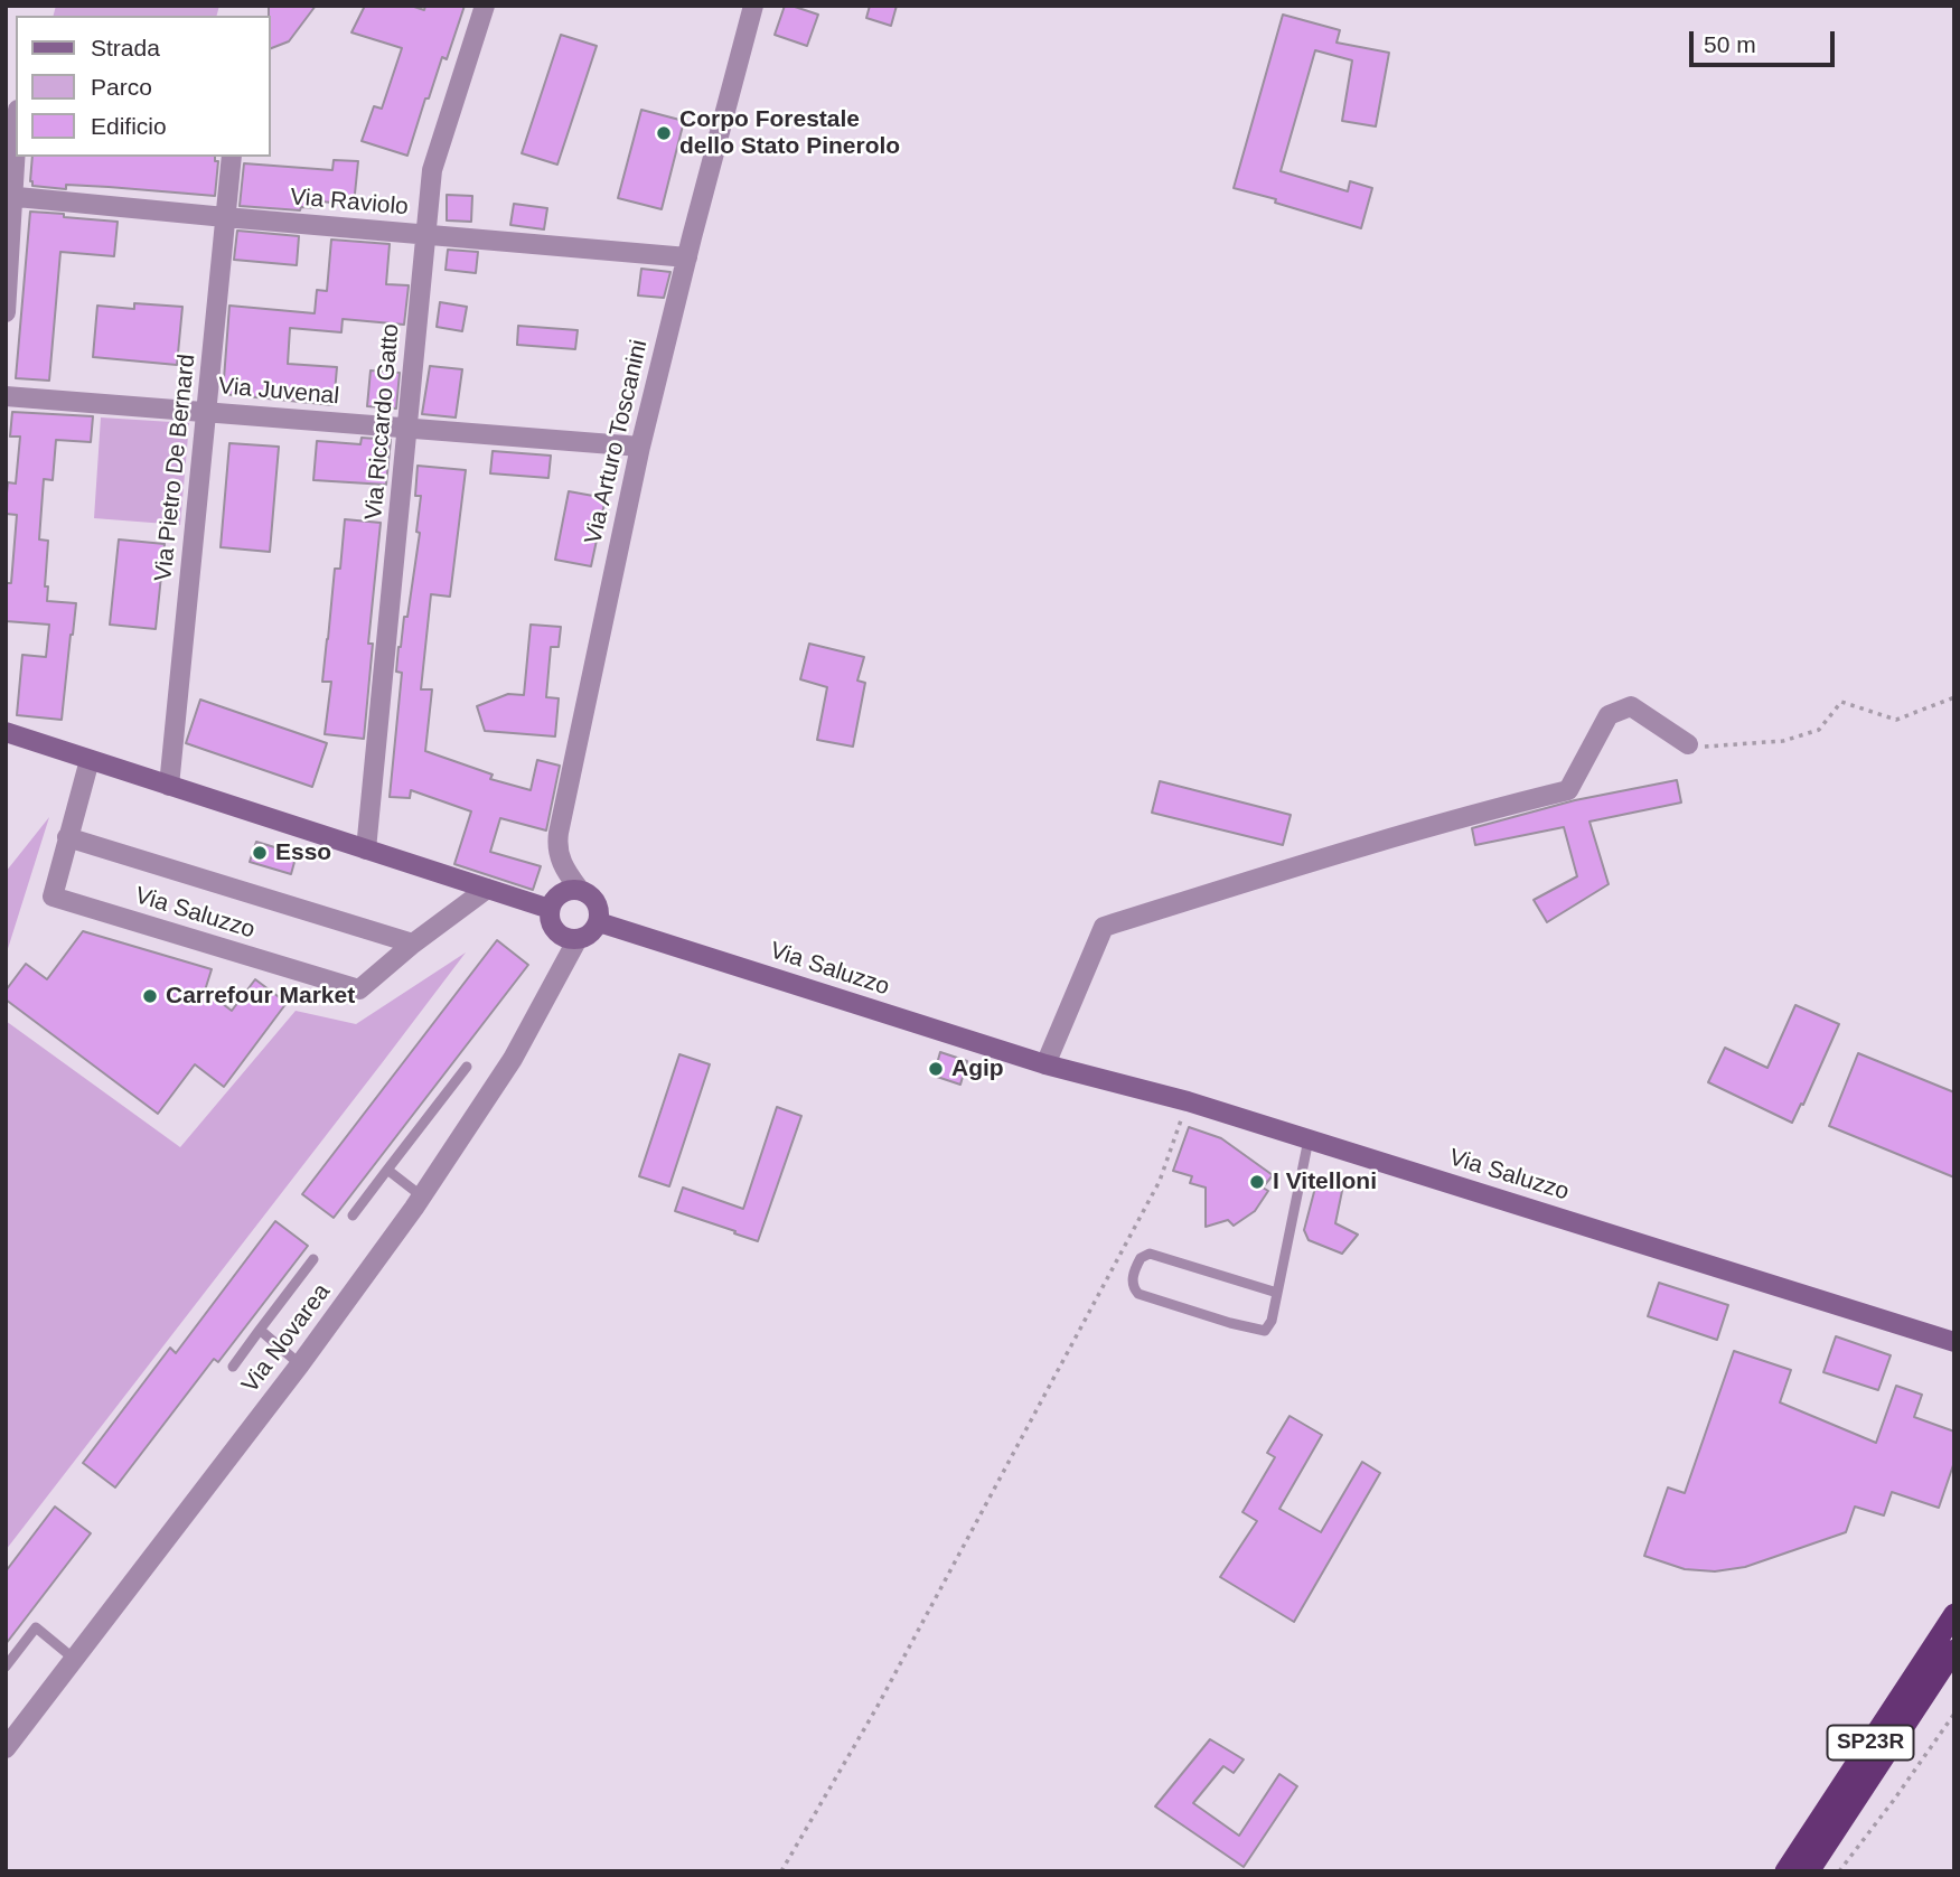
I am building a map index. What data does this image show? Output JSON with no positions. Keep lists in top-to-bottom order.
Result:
{
  "streets": {
    "highway": ["SP23R"],
    "main road": ["Via Saluzzo"],
    "street": [
      "Via Raviolo",
      "Via Juvenal",
      "Via Riccardo Gatto",
      "Via Arturo Toscanini",
      "Via Pietro De Bernard",
      "Via Novarea"
    ]
  },
  "crossings": [
    ["Via Raviolo", "Via Riccardo Gatto"],
    ["Via Raviolo", "Via Arturo Toscanini"],
    ["Via Raviolo", "Via Pietro De Bernard"],
    ["Via Juvenal", "Via Riccardo Gatto"],
    ["Via Juvenal", "Via Arturo Toscanini"],
    ["Via Juvenal", "Via Pietro De Bernard"],
    ["Via Arturo Toscanini", "Via Saluzzo"],
    ["Via Arturo Toscanini", "Via Novarea"],
    ["Via Saluzzo", "Via Novarea"]
  ],
  "places": [
    "Corpo Forestale dello Stato Pinerolo",
    "Esso",
    "Carrefour Market",
    "Agip",
    "I Vitelloni"
  ],
  "legend": ["Strada", "Parco", "Edificio"],
  "scale_bar": "50 m"
}
